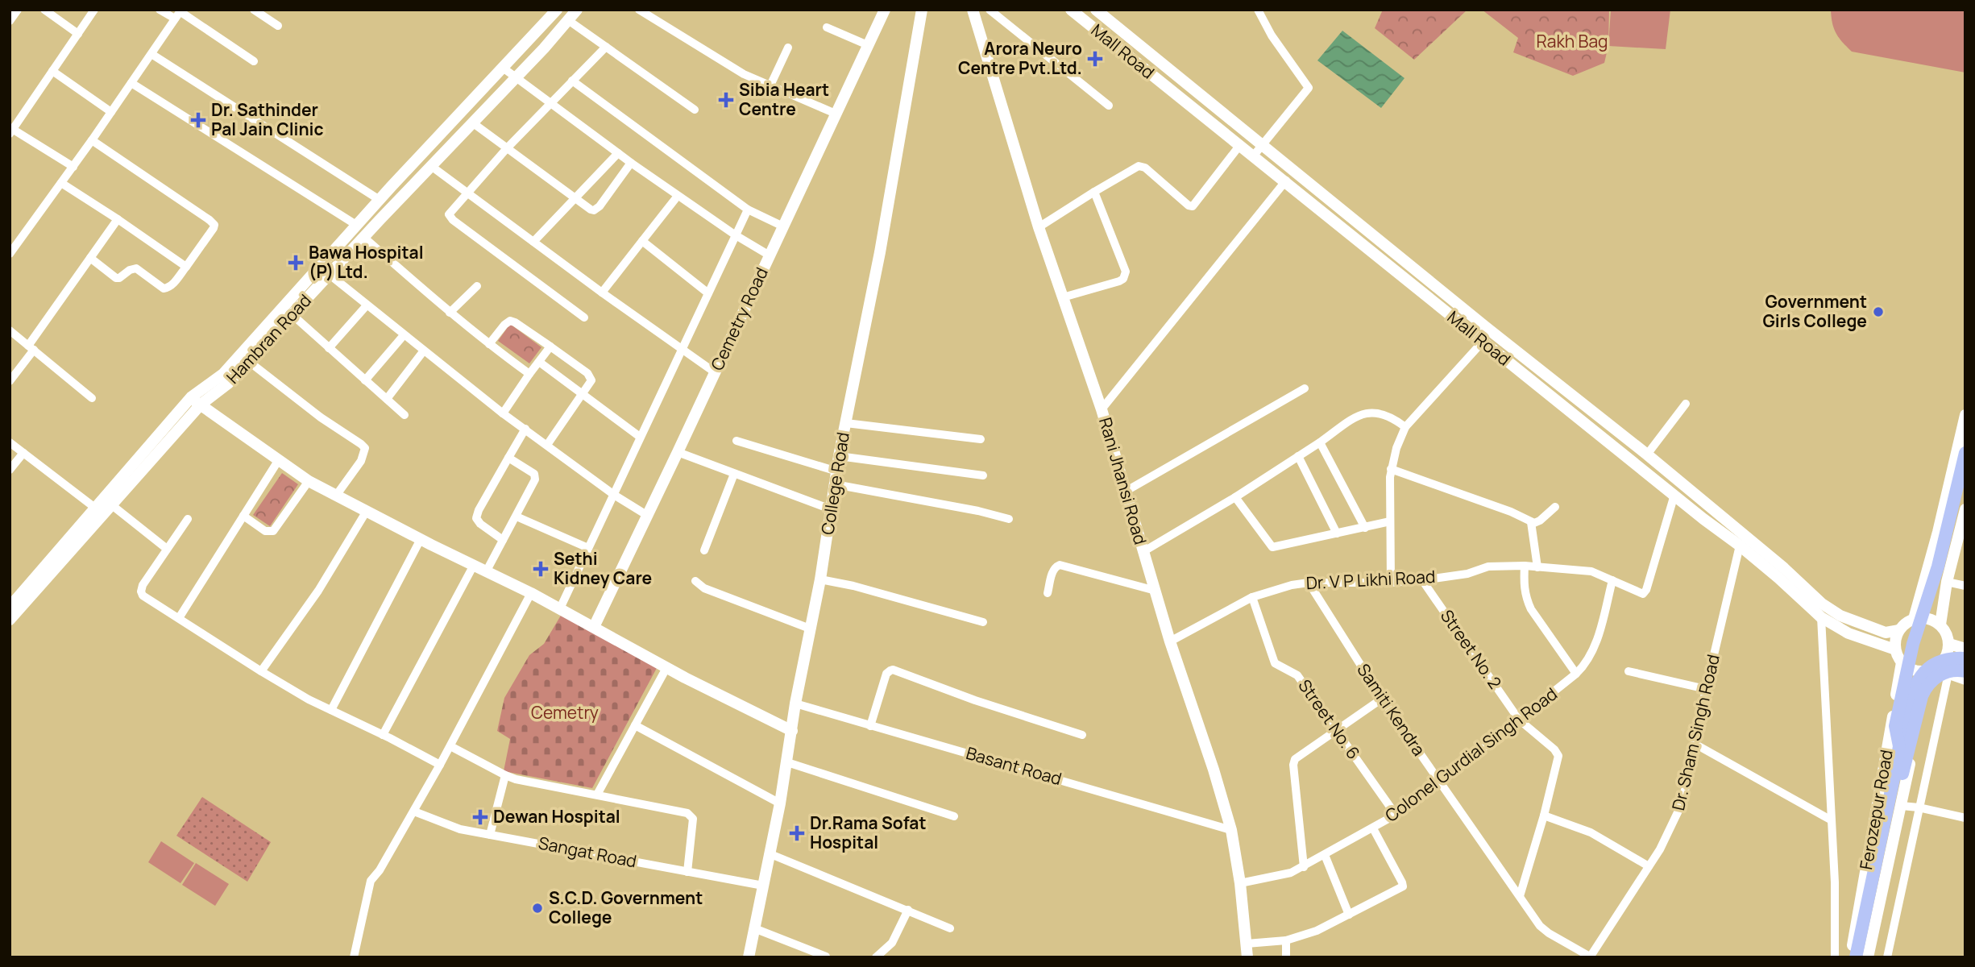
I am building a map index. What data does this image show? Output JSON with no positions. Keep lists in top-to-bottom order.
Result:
{
  "streets": {
    "main road": [
      "Mall Road",
      "Cemetry Road",
      "Hambran Road",
      "Rani Jhansi Road",
      "College Road",
      "Ferozepur Road"
    ],
    "street": [
      "Dr. V P Likhi Road",
      "Street No. 2",
      "Samiti Kendra",
      "Street No. 6",
      "Dr. Sham Singh Road",
      "Colonel Gurdial Singh Road",
      "Basant Road",
      "Sangat Road"
    ]
  },
  "crossings": [
    ["Mall Road", "Dr. V P Likhi Road"],
    ["Mall Road", "Dr. Sham Singh Road"],
    ["Rani Jhansi Road", "Dr. V P Likhi Road"],
    ["Rani Jhansi Road", "Colonel Gurdial Singh Road"],
    ["Rani Jhansi Road", "Basant Road"],
    ["College Road", "Basant Road"],
    ["College Road", "Sangat Road"],
    ["Dr. V P Likhi Road", "Street No. 2"],
    ["Dr. V P Likhi Road", "Samiti Kendra"],
    ["Dr. V P Likhi Road", "Street No. 6"],
    ["Dr. V P Likhi Road", "Colonel Gurdial Singh Road"],
    ["Street No. 2", "Colonel Gurdial Singh Road"],
    ["Samiti Kendra", "Dr. Sham Singh Road"],
    ["Samiti Kendra", "Colonel Gurdial Singh Road"],
    ["Street No. 6", "Colonel Gurdial Singh Road"]
  ],
  "parks": ["Rakh Bag", "Cemetry"],
  "places": {
    "health": [
      "Arora Neuro Centre Pvt.Ltd.",
      "Sibia Heart Centre",
      "Dr. Sathinder Pal Jain Clinic",
      "Bawa Hospital (P) Ltd.",
      "Sethi Kidney Care",
      "Dewan Hospital",
      "Dr.Rama Sofat Hospital"
    ],
    "other": ["Government Girls College", "S.C.D. Government College"]
  }
}
